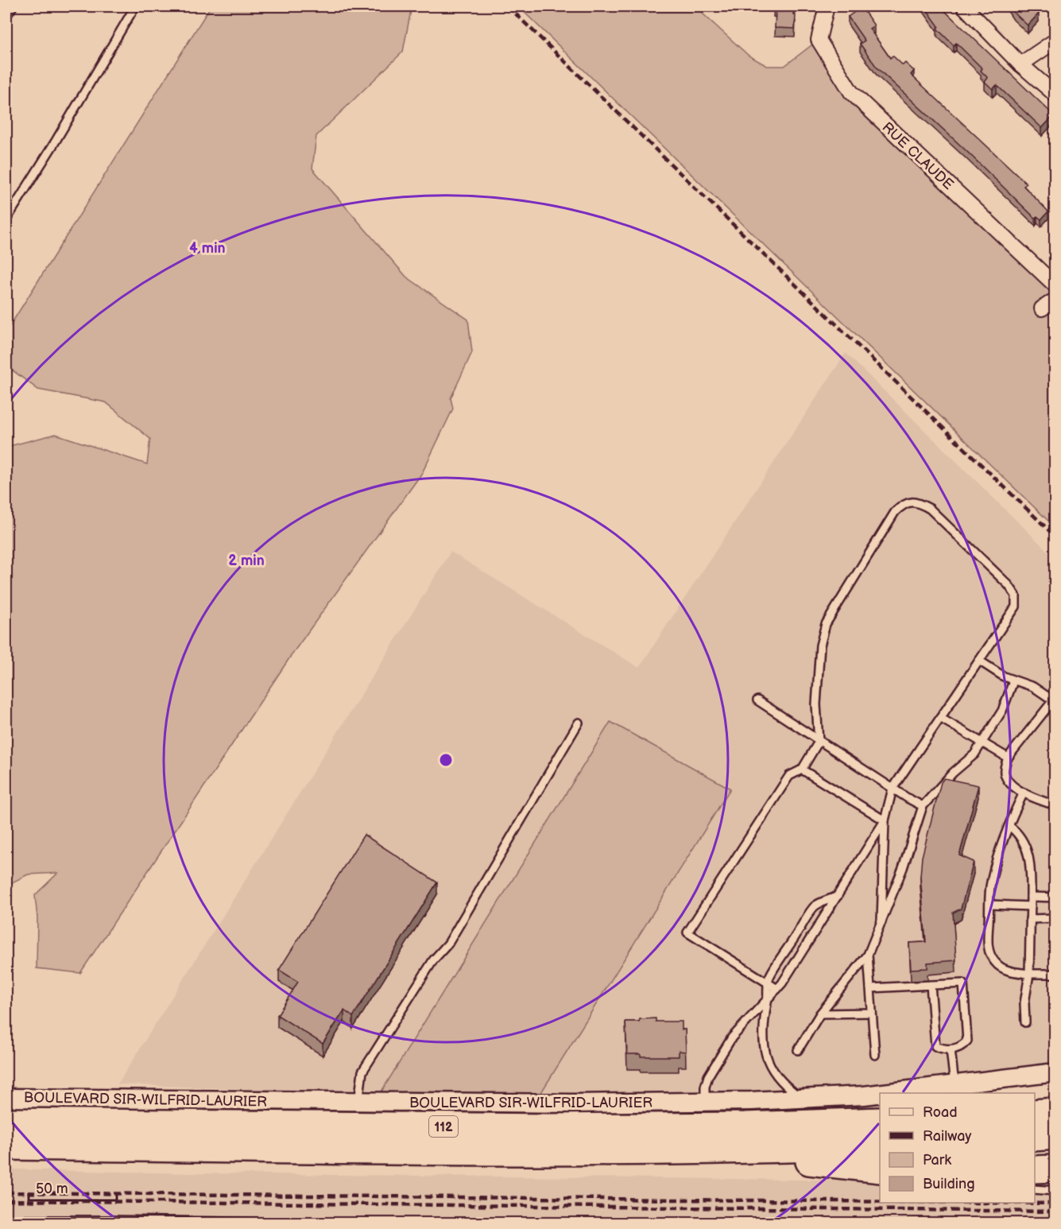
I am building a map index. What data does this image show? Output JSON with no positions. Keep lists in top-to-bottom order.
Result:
{
  "streets": {
    "highway": ["BOULEVARD SIR-WILFRID-LAURIER", "112"],
    "street": ["RUE CLAUDE"]
  },
  "legend": [
    "Road",
    "Railway",
    "Park",
    "Building"
  ],
  "scale_bar": "50 m",
  "rings": ["4 min", "2 min"]
}
